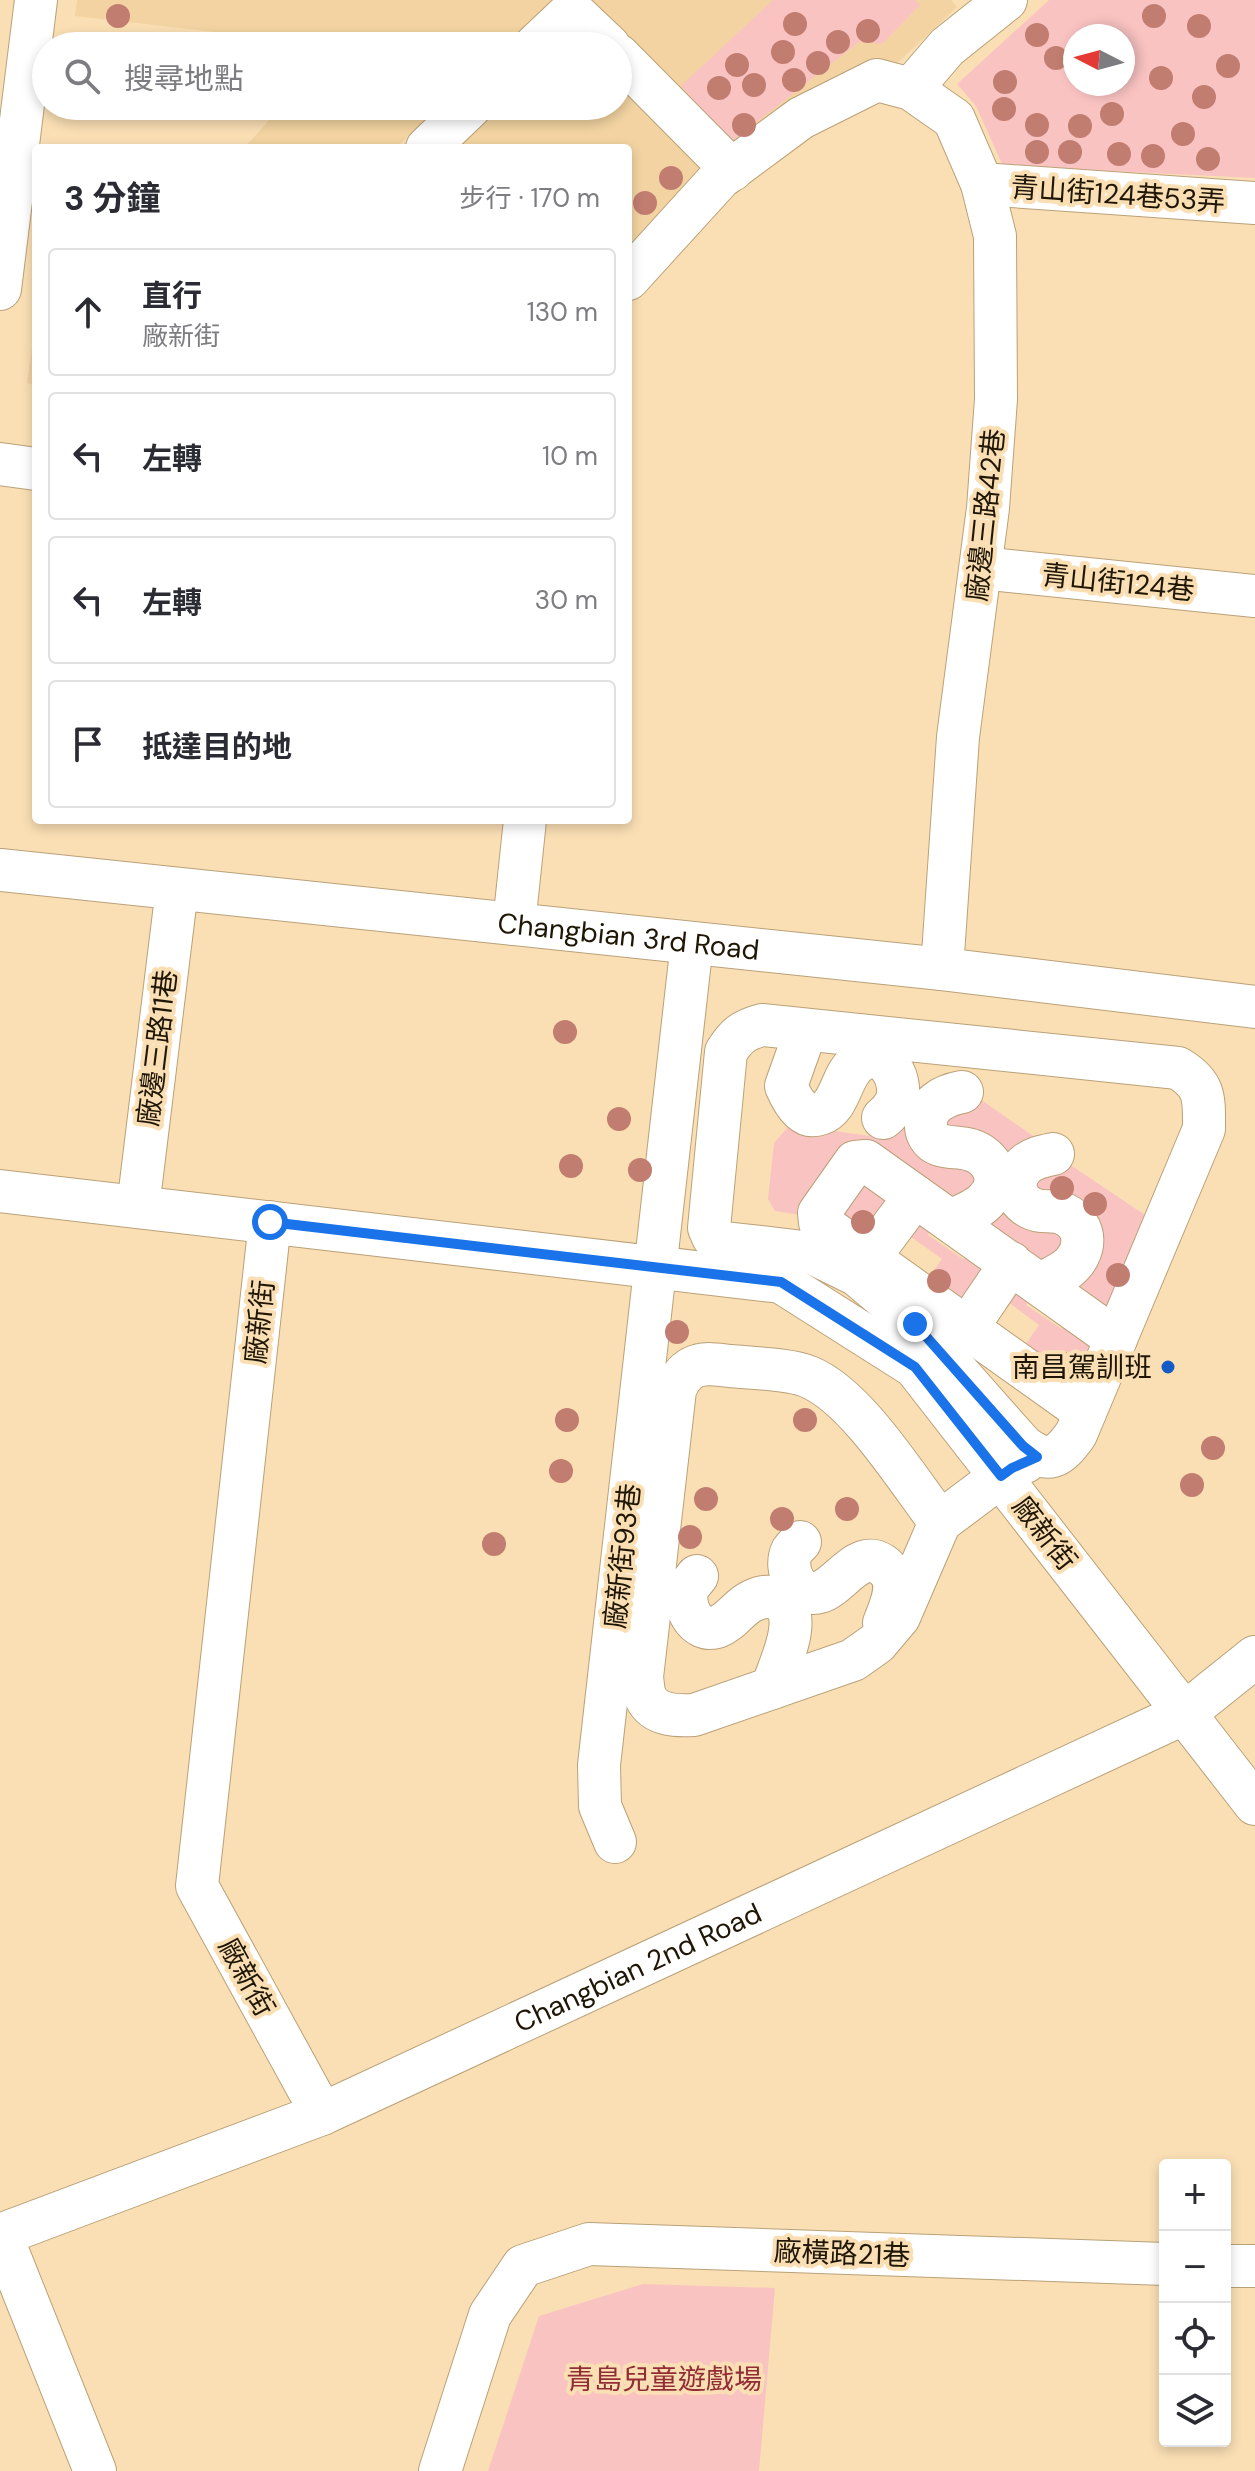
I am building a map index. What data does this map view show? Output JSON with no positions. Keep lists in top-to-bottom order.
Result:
{
  "streets": {
    "street": [
      "青山街124巷53弄",
      "廠邊三路42巷",
      "青山街124巷",
      "Changbian 3rd Road",
      "廠邊三路11巷",
      "廠新街",
      "廠新街93巷",
      "Changbian 2nd Road",
      "廠橫路21巷"
    ]
  },
  "crossings": [
    ["青山街124巷53弄", "廠邊三路42巷"],
    ["廠邊三路42巷", "青山街124巷"],
    ["廠邊三路42巷", "Changbian 3rd Road"],
    ["Changbian 3rd Road", "廠邊三路11巷"],
    ["Changbian 3rd Road", "廠新街93巷"],
    ["廠新街", "廠新街93巷"],
    ["廠新街", "Changbian 2nd Road"]
  ],
  "parks": ["青島兒童遊戲場"],
  "places": ["南昌駕訓班"],
  "north": "left",
  "page": {
    "search": "搜尋地點",
    "heading": ["3 分鐘", "步行 · 170 m"],
    "list": [
      ["直行", "廠新街", "130 m"],
      ["左轉", "10 m"],
      ["左轉", "30 m"],
      "抵達目的地"
    ],
    "map_buttons": ["+", "−"]
  }
}
